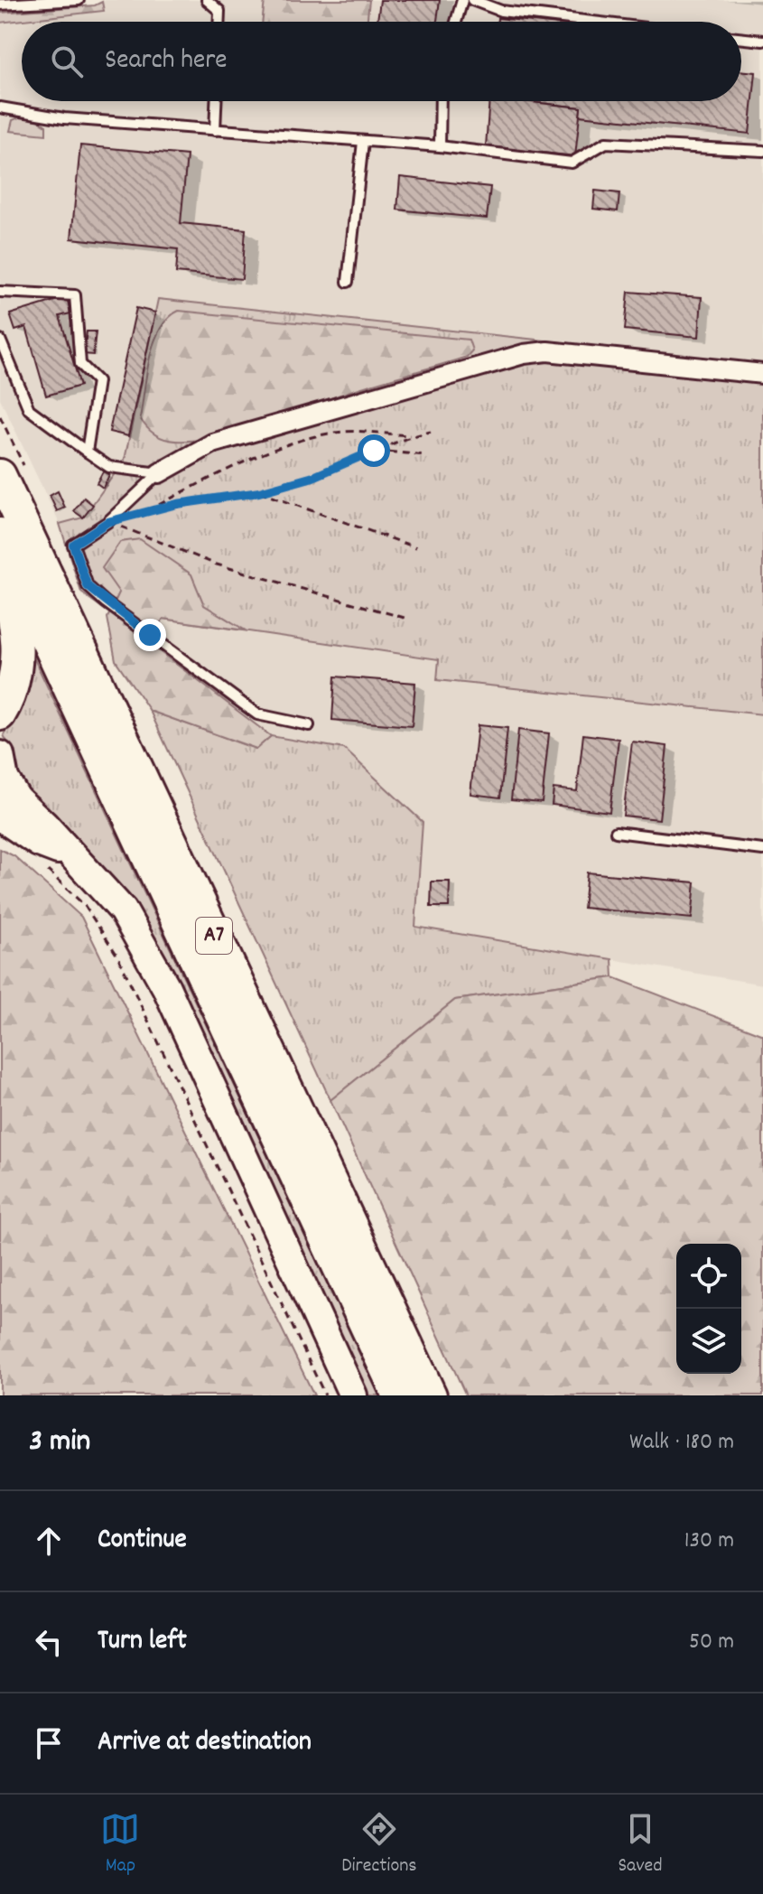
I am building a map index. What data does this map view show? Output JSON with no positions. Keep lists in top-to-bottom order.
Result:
{
  "streets": {
    "highway": ["A7"]
  },
  "page": {
    "search": "Search here",
    "heading": ["3 min", "Walk · 180 m"],
    "list": [
      ["Continue", "130 m"],
      ["Turn left", "50 m"],
      "Arrive at destination"
    ],
    "nav": ["Map", "Directions", "Saved"]
  }
}
